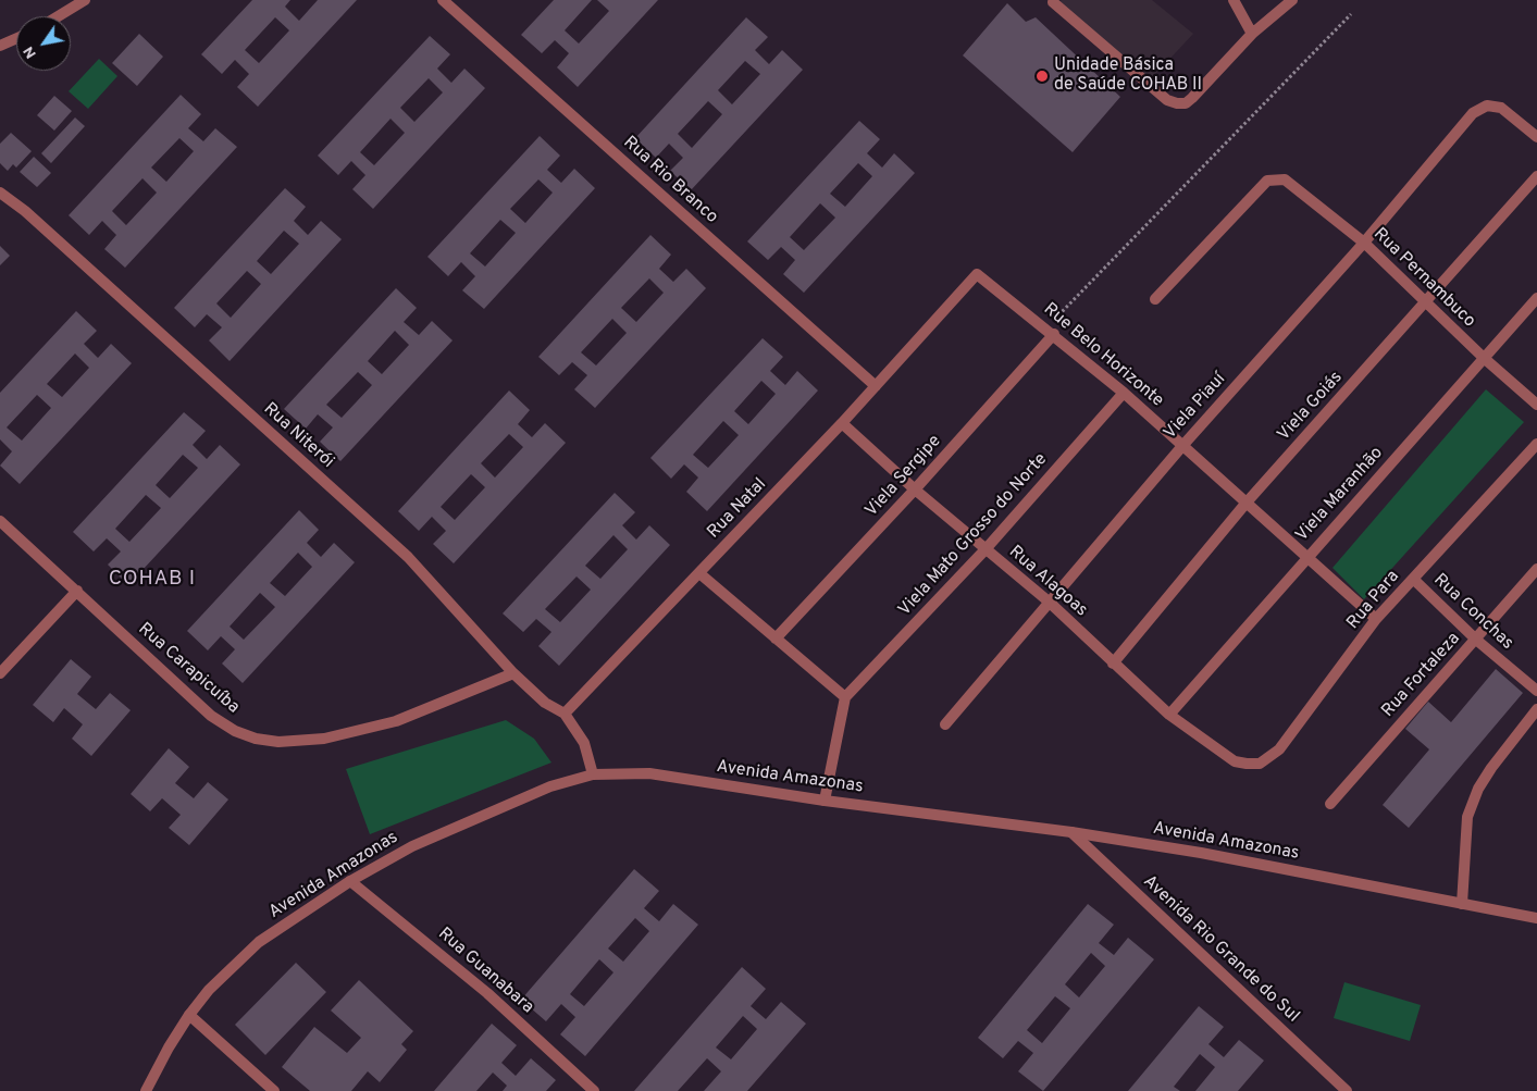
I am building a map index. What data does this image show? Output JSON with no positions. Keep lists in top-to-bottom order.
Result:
{
  "streets": {
    "street": [
      "Rua Rio Branco",
      "Rua Pernambuco",
      "Rue Belo Horizonte",
      "Viela Piauí",
      "Viela Goiás",
      "Rua Niterói",
      "Viela Sergipe",
      "Viela Maranhão",
      "Rua Natal",
      "Viela Mato Grosso do Norte",
      "Rua Alagoas",
      "Rua Para",
      "Rua Conchas",
      "Rua Carapicuíba",
      "Rua Fortaleza",
      "Avenida Amazonas",
      "Avenida Rio Grande do Sul",
      "Rua Guanabara"
    ]
  },
  "crossings": [
    ["Rua Rio Branco", "Rua Natal"],
    ["Rua Pernambuco", "Viela Piauí"],
    ["Rua Pernambuco", "Viela Goiás"],
    ["Rua Pernambuco", "Viela Maranhão"],
    ["Rue Belo Horizonte", "Viela Piauí"],
    ["Rue Belo Horizonte", "Viela Goiás"],
    ["Rue Belo Horizonte", "Viela Sergipe"],
    ["Rue Belo Horizonte", "Viela Maranhão"],
    ["Rue Belo Horizonte", "Rua Natal"],
    ["Rue Belo Horizonte", "Viela Mato Grosso do Norte"],
    ["Rue Belo Horizonte", "Rua Para"],
    ["Viela Piauí", "Rua Alagoas"],
    ["Viela Goiás", "Rua Alagoas"],
    ["Rua Niterói", "Rua Natal"],
    ["Rua Niterói", "Rua Carapicuíba"],
    ["Viela Sergipe", "Rua Alagoas"],
    ["Viela Maranhão", "Rua Alagoas"],
    ["Rua Natal", "Rua Alagoas"],
    ["Viela Mato Grosso do Norte", "Rua Alagoas"],
    ["Rua Alagoas", "Rua Para"],
    ["Rua Para", "Rua Conchas"],
    ["Rua Conchas", "Rua Fortaleza"],
    ["Avenida Amazonas", "Avenida Rio Grande do Sul"],
    ["Avenida Amazonas", "Rua Guanabara"]
  ],
  "districts": ["COHAB I"],
  "places": ["Unidade Básica de Saúde COHAB II"],
  "north": "bottom left"
}
